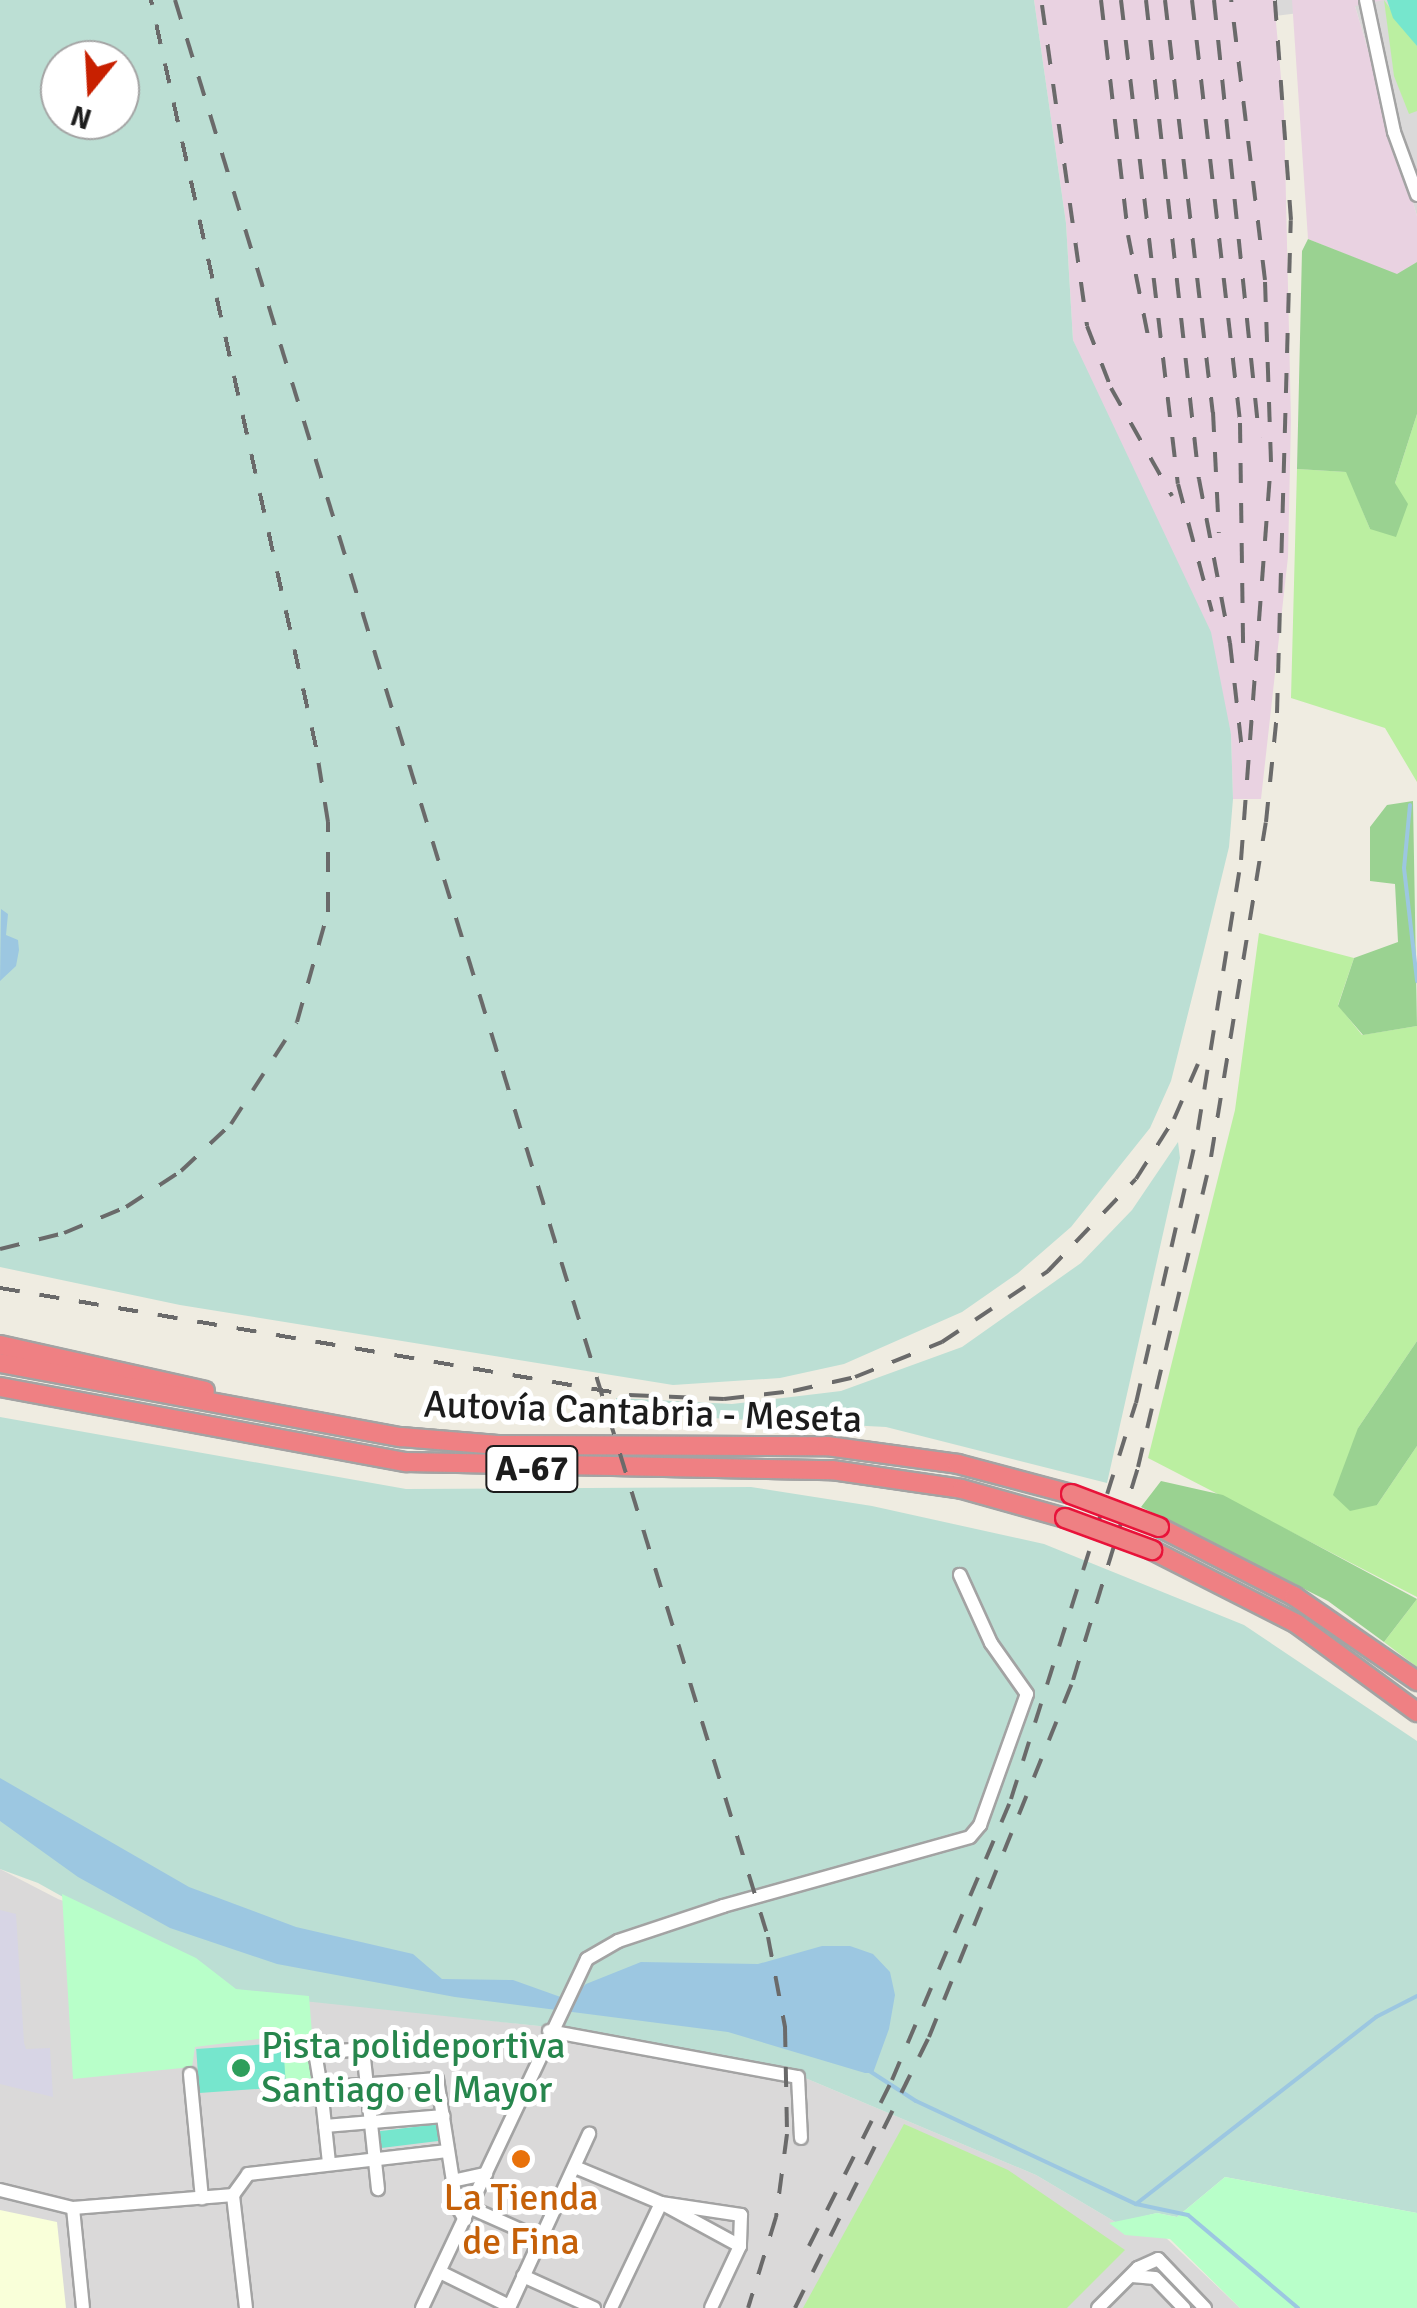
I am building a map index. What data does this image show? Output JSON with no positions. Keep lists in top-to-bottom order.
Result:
{
  "streets": {
    "highway": ["Autovía Cantabria - Meseta", "A-67"]
  },
  "places": ["Pista polideportiva Santiago el Mayor", "La Tienda de Fina"],
  "north": "bottom"
}
